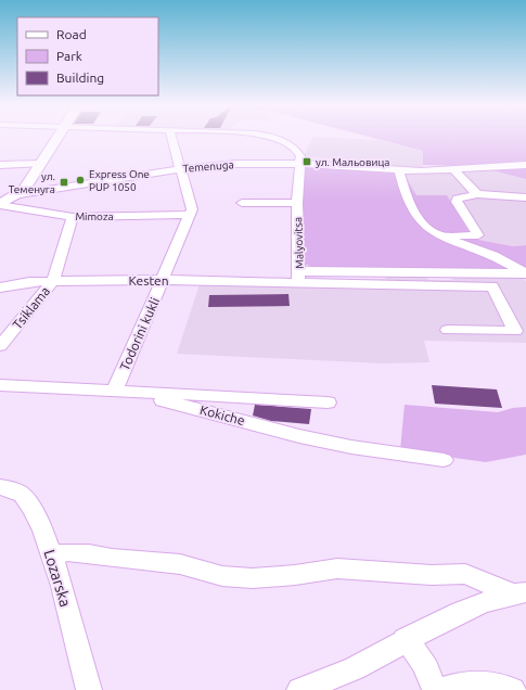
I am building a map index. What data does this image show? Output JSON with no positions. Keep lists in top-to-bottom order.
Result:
{
  "streets": {
    "street": [
      "Temenuga",
      "Mimoza",
      "Malyovitsa",
      "Kesten",
      "Tsiklama",
      "Todorini kukli",
      "Kokiche",
      "Lozarska"
    ]
  },
  "crossings": [
    ["Temenuga", "Malyovitsa"],
    ["Temenuga", "Todorini kukli"],
    ["Mimoza", "Tsiklama"],
    ["Mimoza", "Todorini kukli"],
    ["Malyovitsa", "Kesten"],
    ["Kesten", "Tsiklama"],
    ["Kesten", "Todorini kukli"],
    ["Todorini kukli", "Kokiche"]
  ],
  "places": {
    "transit": ["ул. Мальовица", "ул. Теменуга"],
    "other": ["Express One PUP 1050"]
  },
  "legend": ["Road", "Park", "Building"]
}
